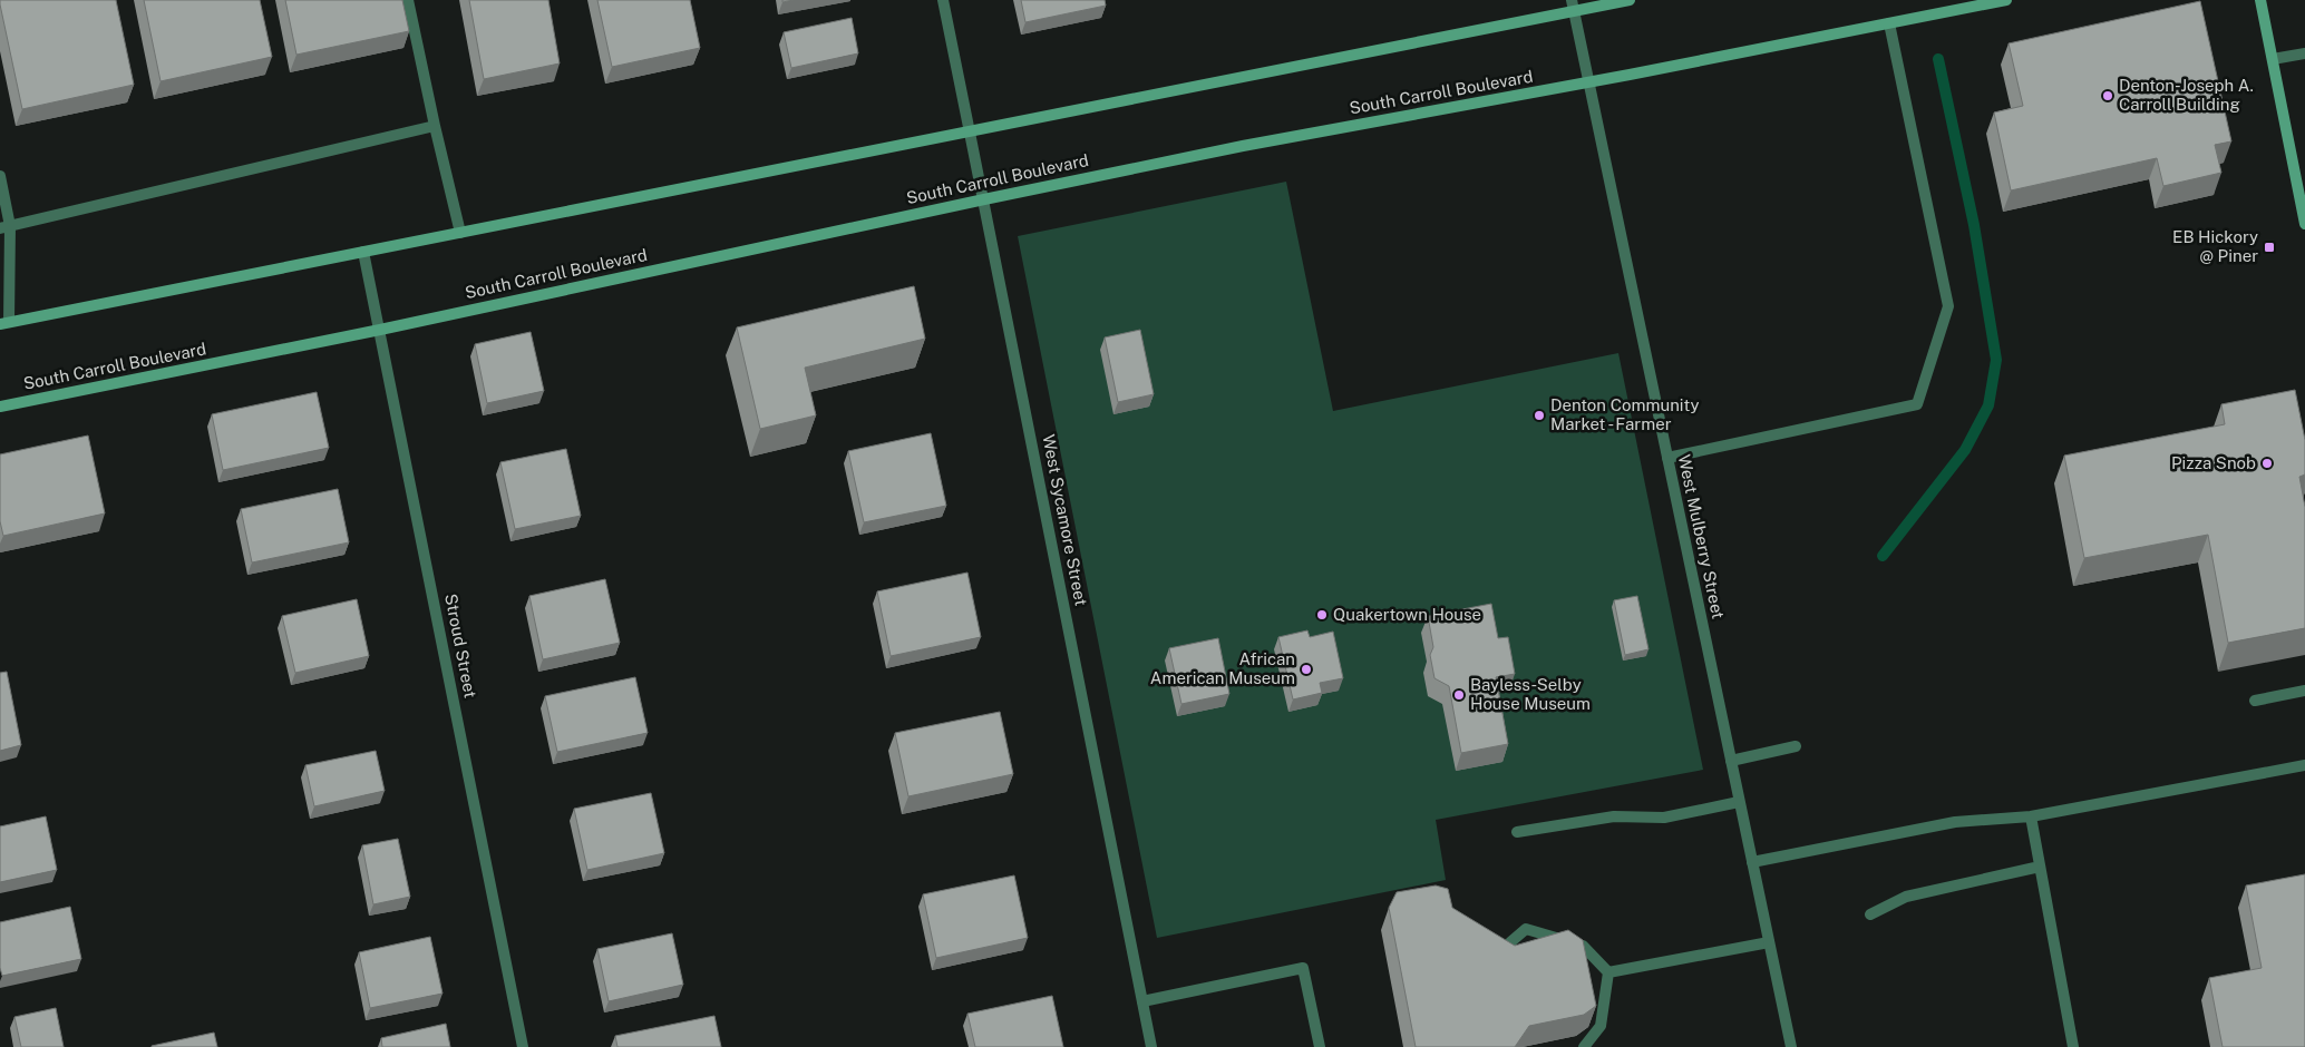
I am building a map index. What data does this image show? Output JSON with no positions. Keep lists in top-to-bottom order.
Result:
{
  "streets": {
    "main road": ["South Carroll Boulevard"],
    "street": ["West Sycamore Street", "West Mulberry Street", "Stroud Street"]
  },
  "crossings": [
    ["South Carroll Boulevard", "West Sycamore Street"],
    ["South Carroll Boulevard", "West Mulberry Street"],
    ["South Carroll Boulevard", "Stroud Street"]
  ],
  "places": {
    "other": [
      "Denton-Joseph A. Carroll Building",
      "Denton Community Market - Farmer",
      "Pizza Snob",
      "Quakertown House",
      "African American Museum",
      "Bayless-Selby House Museum"
    ],
    "transit": ["EB Hickory @ Piner"]
  }
}
